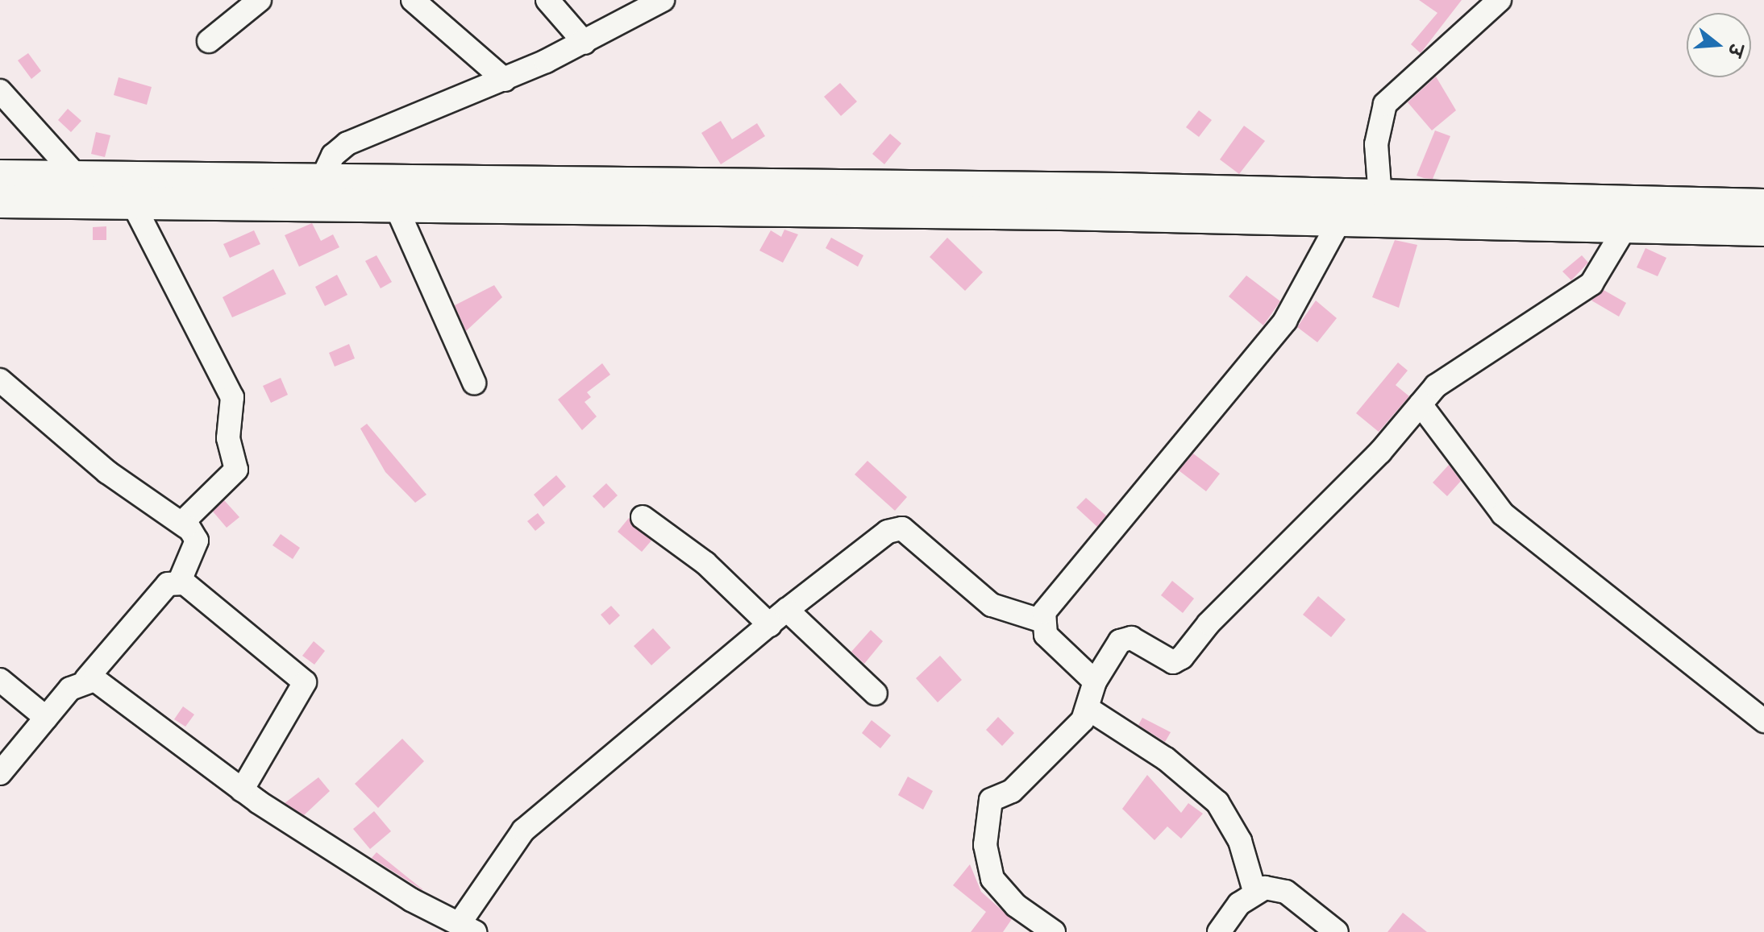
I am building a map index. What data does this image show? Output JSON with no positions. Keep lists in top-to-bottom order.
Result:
{
  "north": "right"
}
